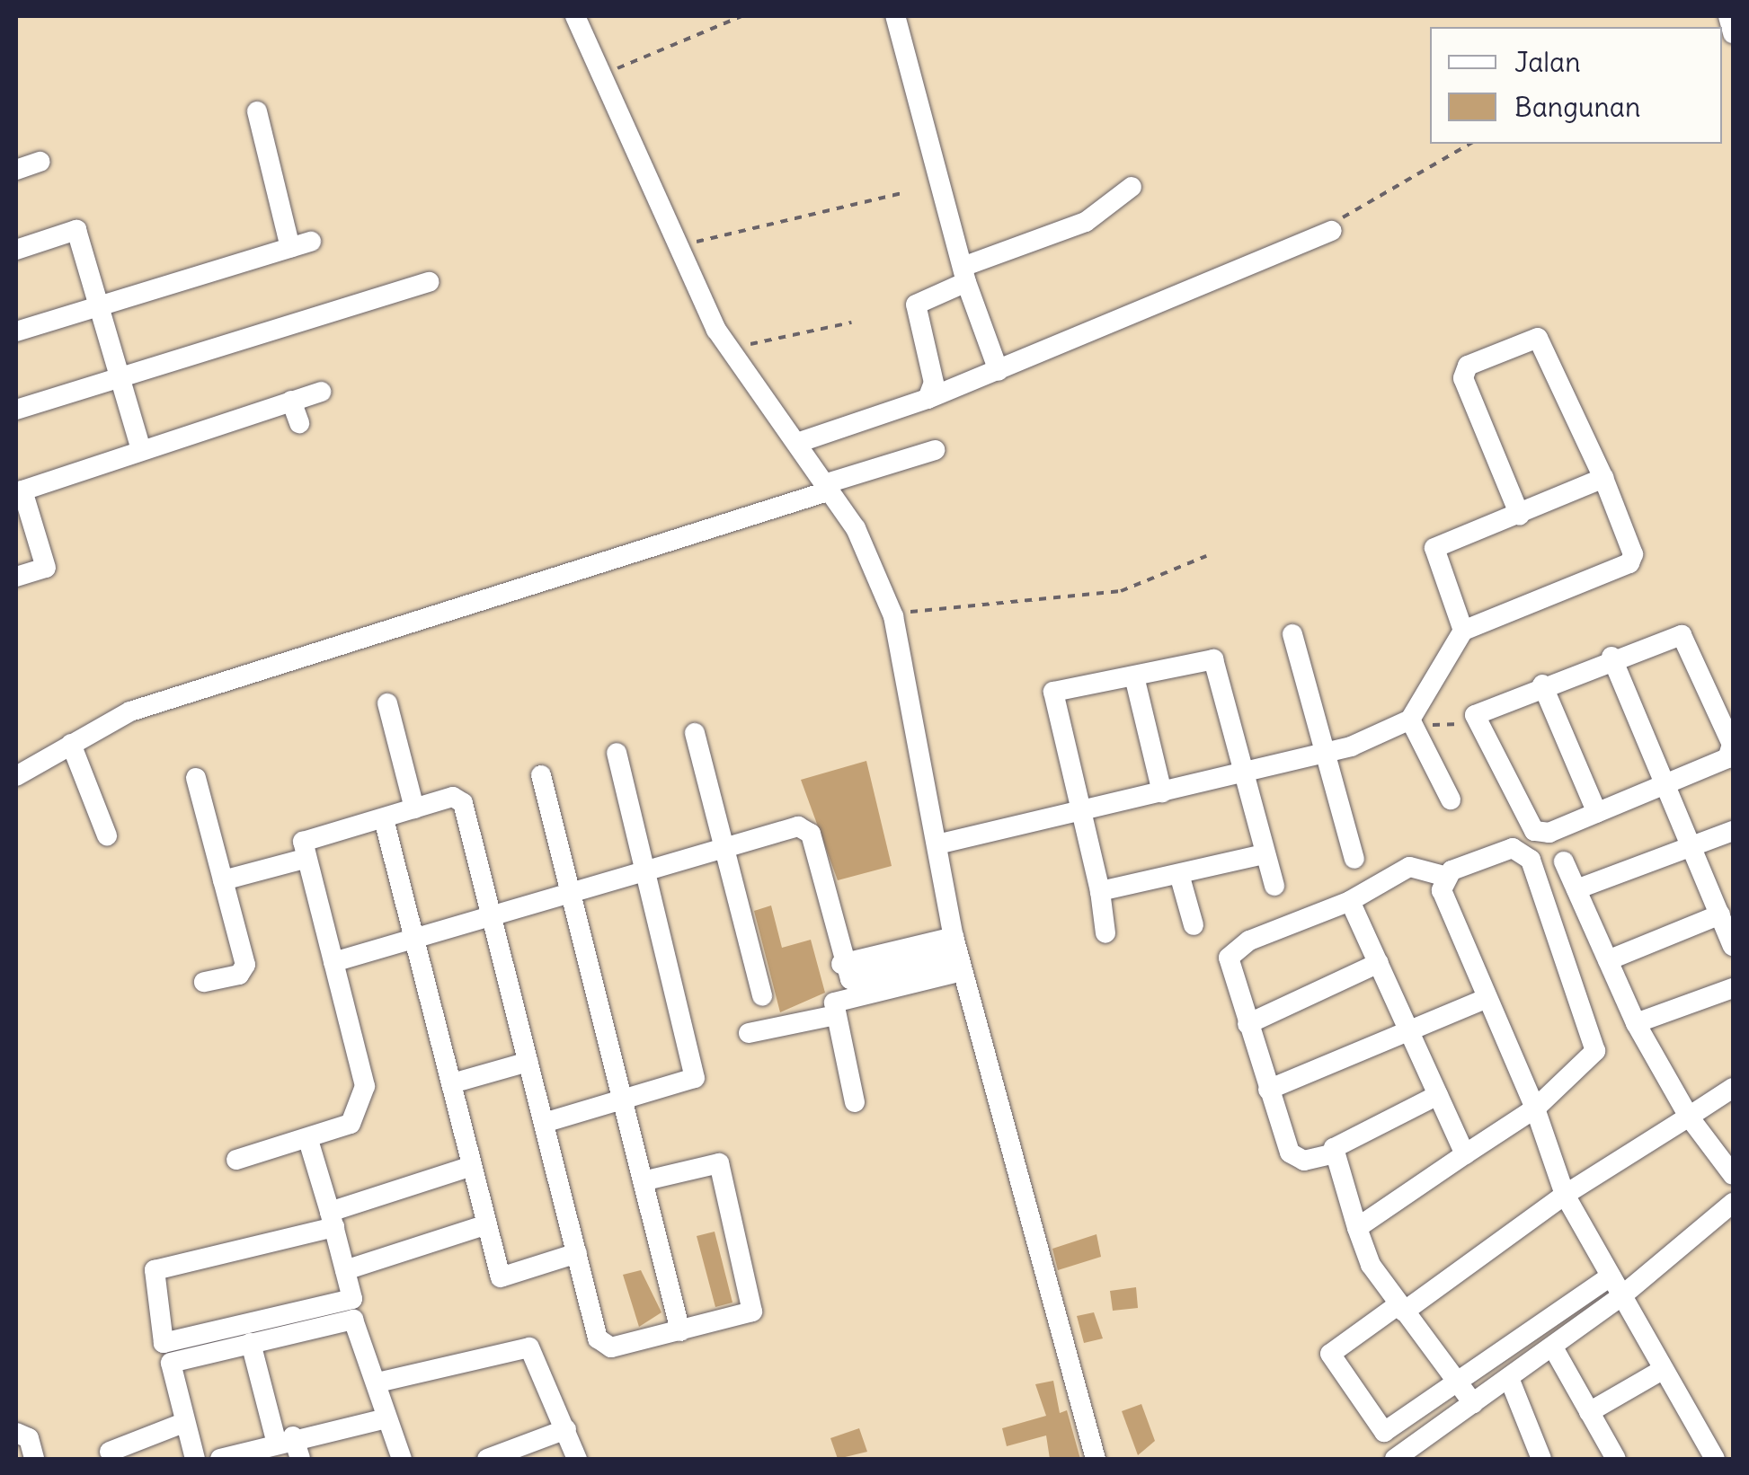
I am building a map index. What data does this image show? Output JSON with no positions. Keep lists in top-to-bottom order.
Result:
{
  "legend": ["Jalan", "Bangunan"]
}
